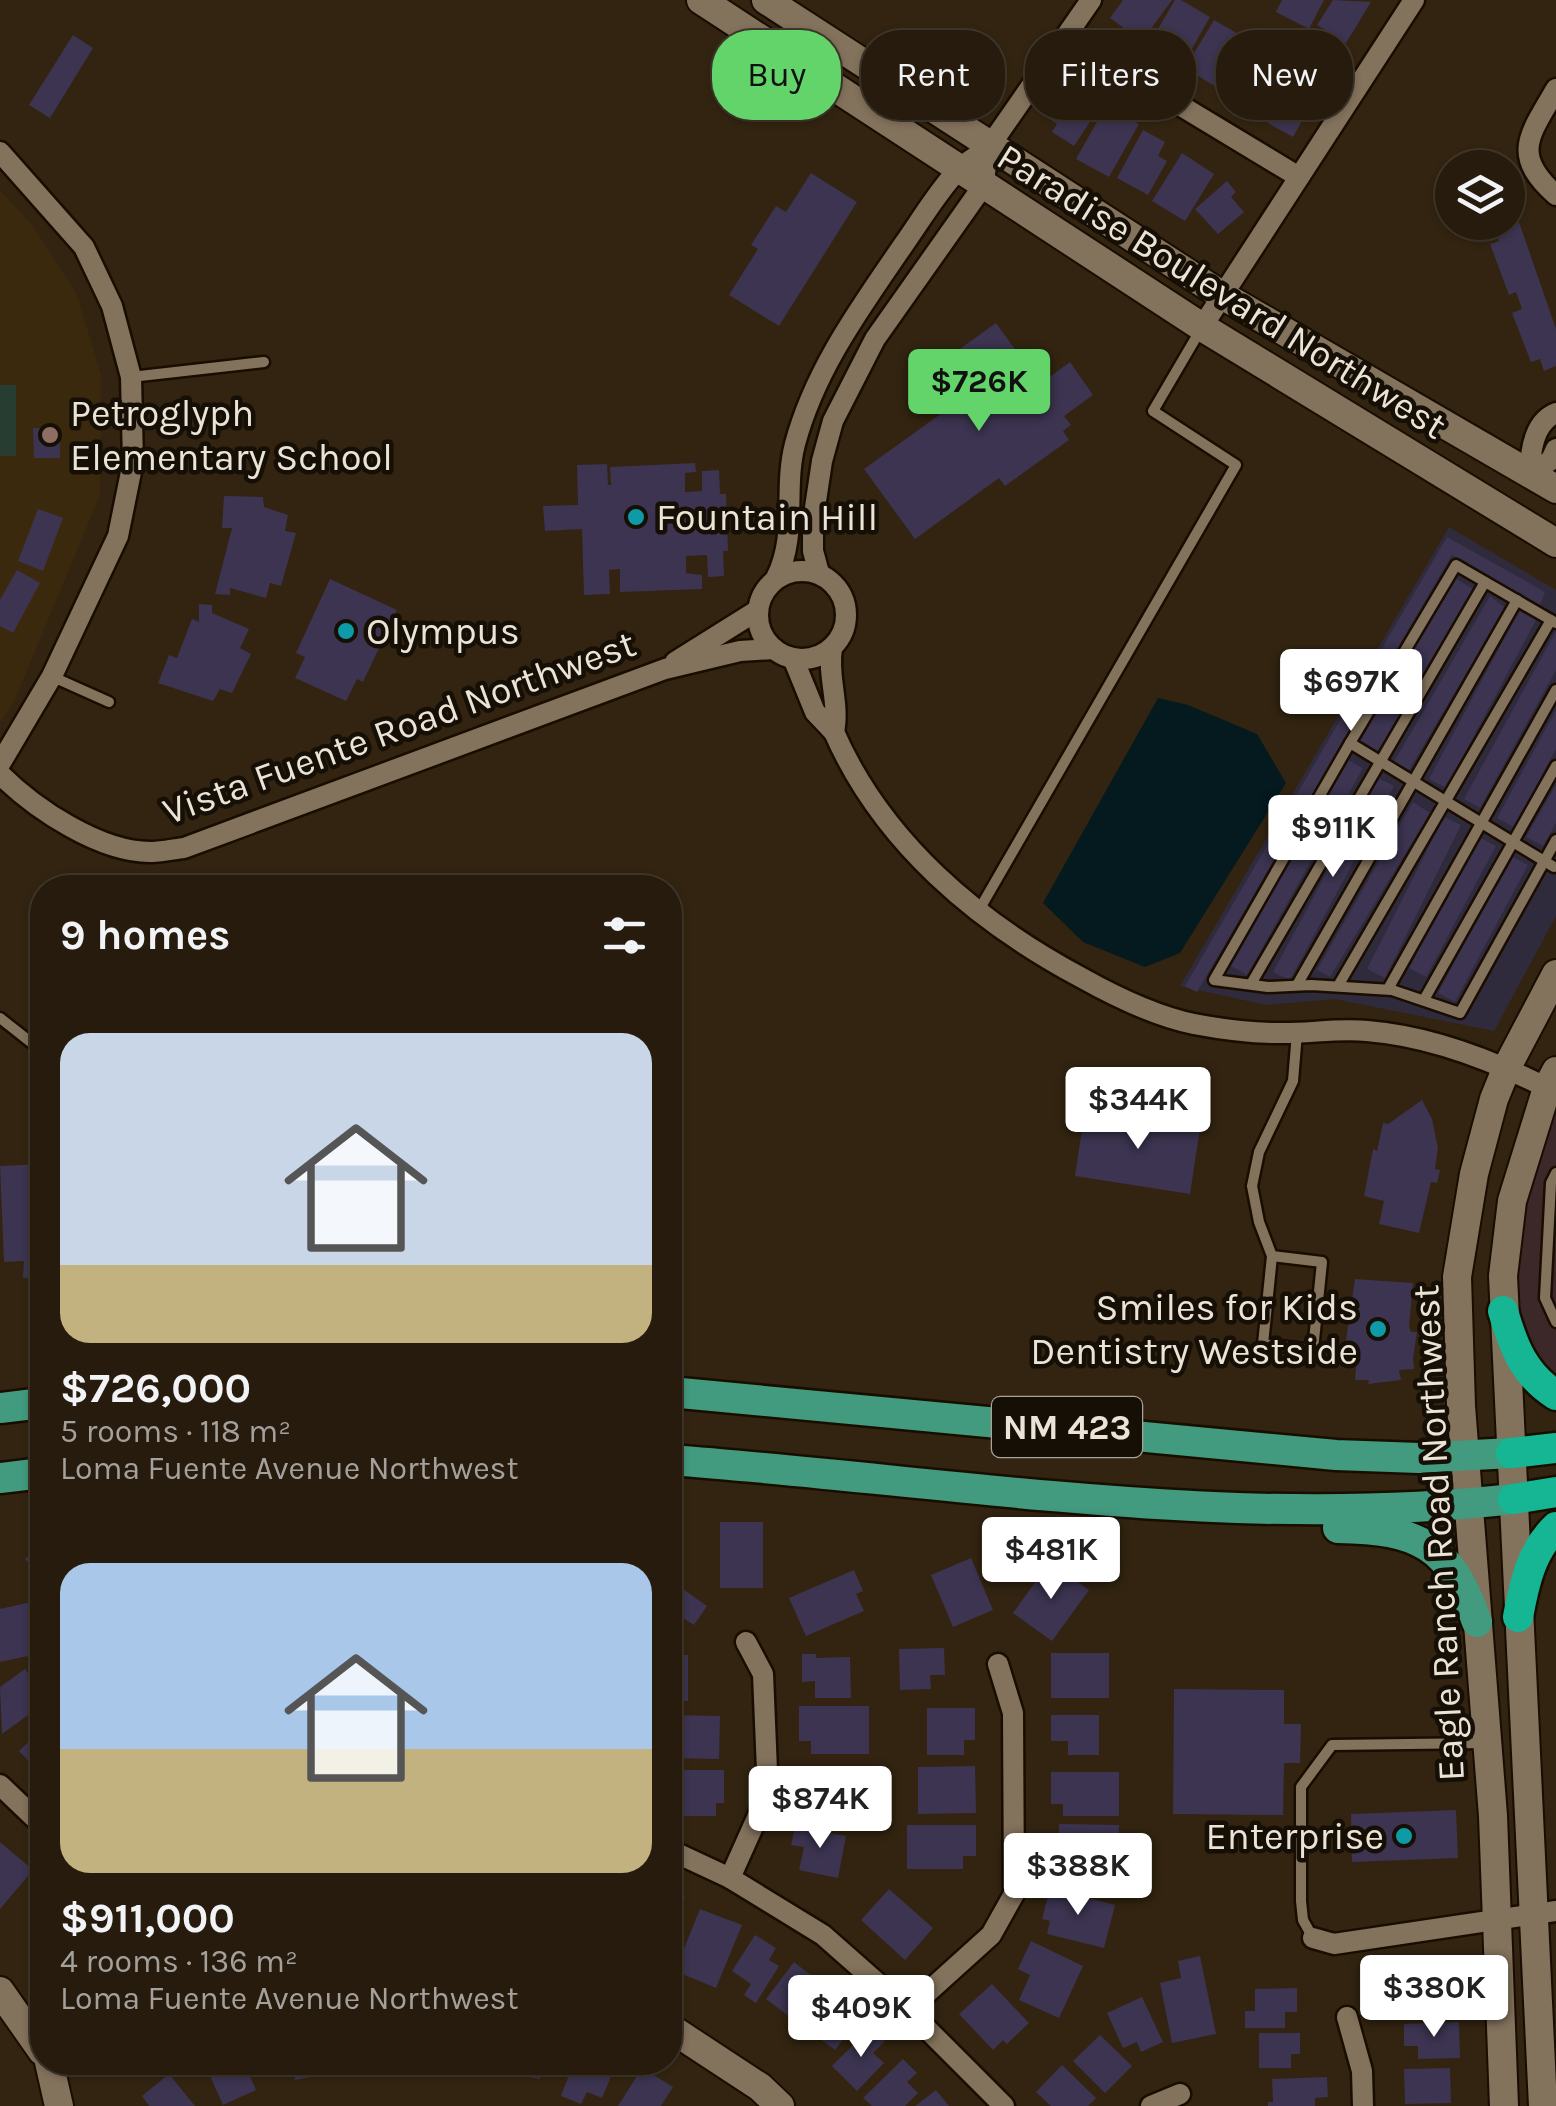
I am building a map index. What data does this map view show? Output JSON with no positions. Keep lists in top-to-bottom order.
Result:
{
  "streets": {
    "highway": ["NM 423"],
    "street": ["Paradise Boulevard Northwest", "Vista Fuente Road Northwest", "Eagle Ranch Road Northwest"]
  },
  "crossings": [
    ["NM 423", "Eagle Ranch Road Northwest"]
  ],
  "places": [
    "Petroglyph Elementary School",
    "Fountain Hill",
    "Olympus",
    "Smiles for Kids Dentistry Westside",
    "Enterprise"
  ],
  "page": {
    "chip": [
      "Buy",
      "Rent",
      "Filters",
      "New"
    ],
    "price": [
      "$726K",
      "$697K",
      "$911K",
      "$344K",
      "$481K",
      "$874K",
      "$388K",
      "$380K",
      "$409K"
    ],
    "heading": "9 homes",
    "list": [
      {
        "name": "$726,000",
        "note": "5 rooms · 118 m² · Loma Fuente Avenue Northwest"
      },
      {
        "name": "$911,000",
        "note": "4 rooms · 136 m² · Loma Fuente Avenue Northwest"
      }
    ]
  }
}
